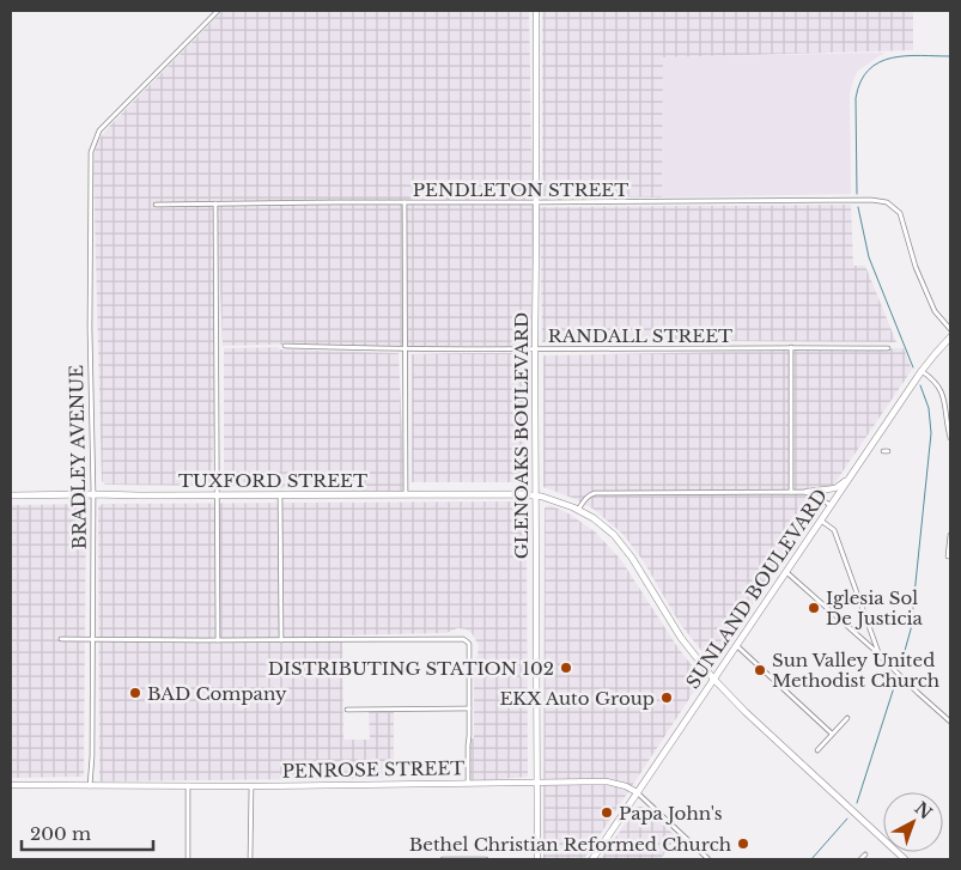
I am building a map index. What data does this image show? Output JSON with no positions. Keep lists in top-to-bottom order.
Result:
{
  "streets": {
    "main road": [
      "GLENOAKS BOULEVARD",
      "TUXFORD STREET",
      "SUNLAND BOULEVARD",
      "PENROSE STREET"
    ],
    "street": ["PENDLETON STREET", "RANDALL STREET", "BRADLEY AVENUE"]
  },
  "crossings": [
    ["PENDLETON STREET", "GLENOAKS BOULEVARD"],
    ["RANDALL STREET", "GLENOAKS BOULEVARD"],
    ["GLENOAKS BOULEVARD", "TUXFORD STREET"],
    ["GLENOAKS BOULEVARD", "PENROSE STREET"],
    ["BRADLEY AVENUE", "TUXFORD STREET"],
    ["BRADLEY AVENUE", "PENROSE STREET"],
    ["TUXFORD STREET", "SUNLAND BOULEVARD"],
    ["SUNLAND BOULEVARD", "PENROSE STREET"]
  ],
  "places": [
    "Iglesia Sol De Justicia",
    "DISTRIBUTING STATION 102",
    "Sun Valley United Methodist Church",
    "BAD Company",
    "EKX Auto Group",
    "Papa John's",
    "Bethel Christian Reformed Church"
  ],
  "scale_bar": "200 m",
  "north": "top right"
}
